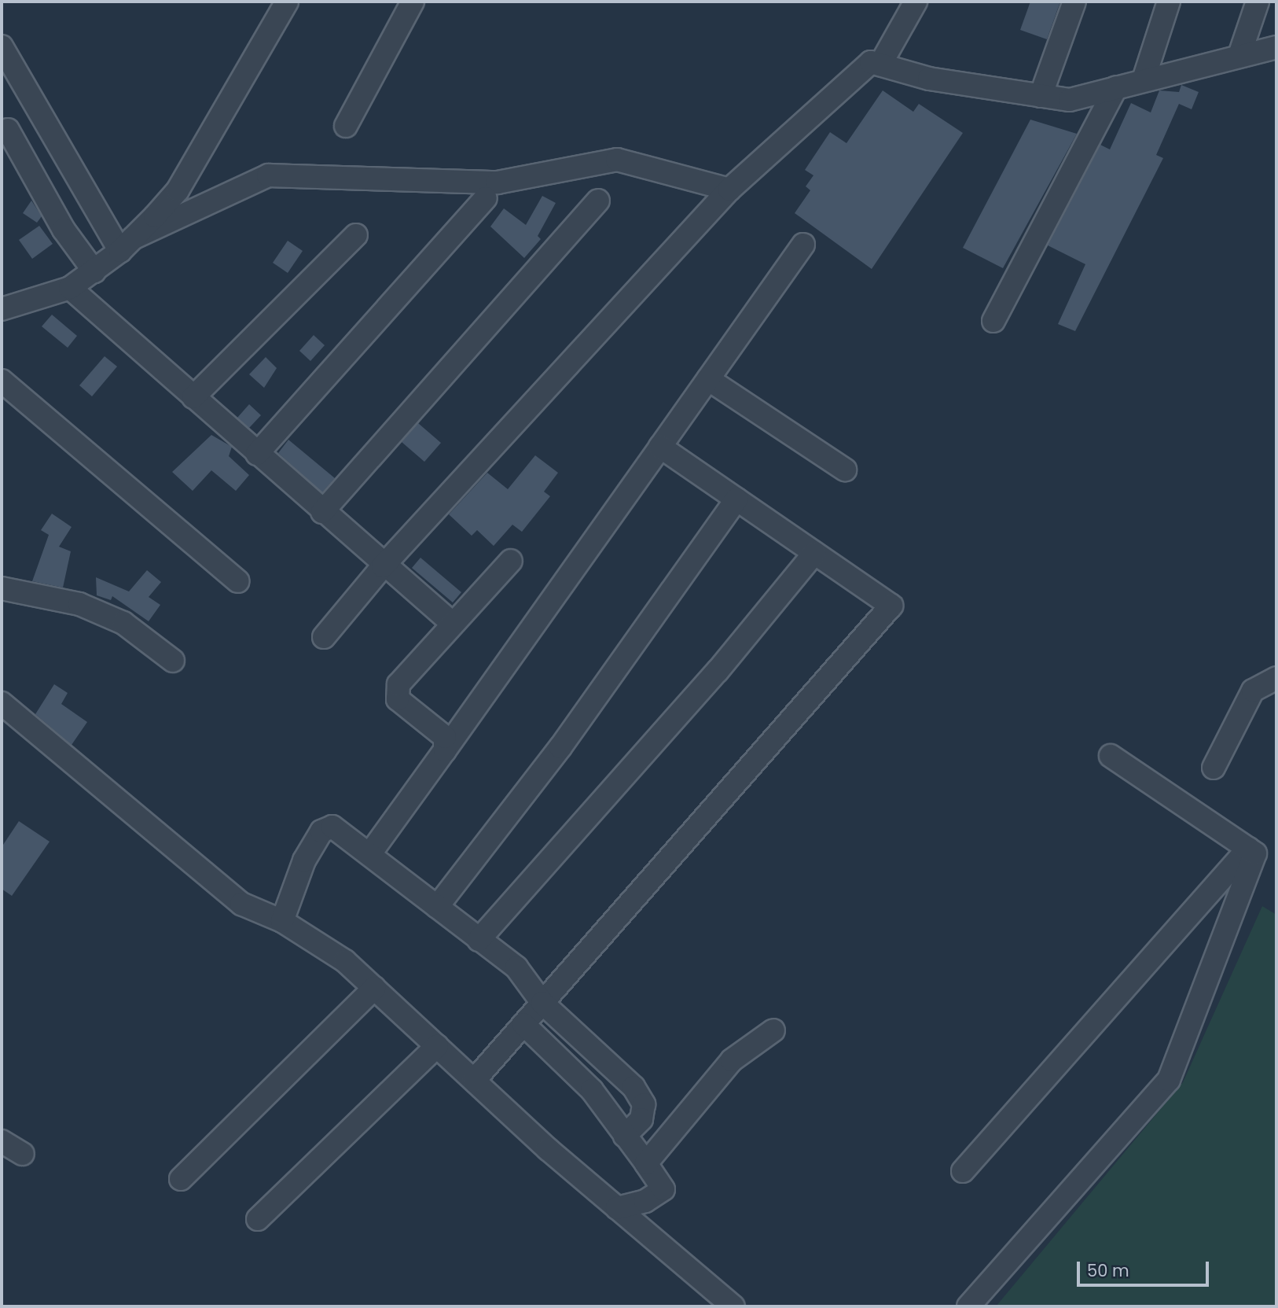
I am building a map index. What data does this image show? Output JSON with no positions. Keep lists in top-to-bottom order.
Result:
{
  "scale_bar": "50 m"
}
